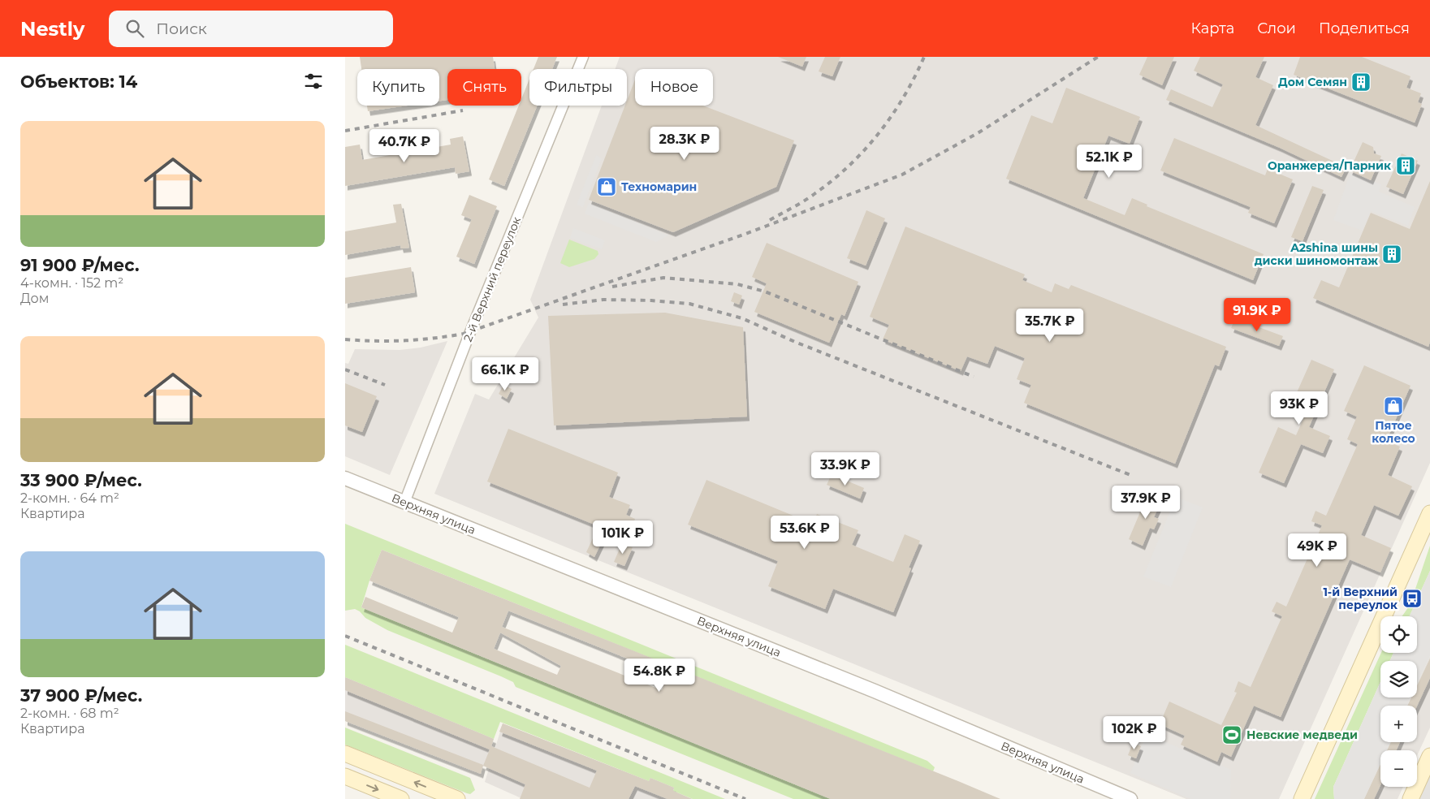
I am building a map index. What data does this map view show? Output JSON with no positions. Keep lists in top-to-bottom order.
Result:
{
  "streets": {
    "street": ["2-й Верхний переулок", "Верхняя улица"]
  },
  "crossings": [
    ["2-й Верхний переулок", "Верхняя улица"]
  ],
  "places": {
    "building": ["Дом Семян", "Оранжерея/Парник", "A2shina шины диски шиномонтаж"],
    "shop": ["Техномарин", "Пятое колесо"],
    "bus stop": ["1-й Верхний переулок"],
    "sports": ["Невские медведи"]
  },
  "page": {
    "header": "Nestly",
    "search": "Поиск",
    "nav": ["Карта", "Слои", "Поделиться"],
    "heading": "Объектов: 14",
    "chip": [
      "Купить",
      "Снять",
      "Фильтры",
      "Новое"
    ],
    "list": [
      {
        "name": "91 900 ₽/мес.",
        "note": "4-комн. · 152 m² · Дом"
      },
      {
        "name": "33 900 ₽/мес.",
        "note": "2-комн. · 64 m² · Квартира"
      },
      {
        "name": "37 900 ₽/мес.",
        "note": "2-комн. · 68 m² · Квартира"
      }
    ],
    "price": [
      "28.3K ₽",
      "40.7K ₽",
      "52.1K ₽",
      "91.9K ₽",
      "35.7K ₽",
      "66.1K ₽",
      "93K ₽",
      "33.9K ₽",
      "37.9K ₽",
      "53.6K ₽",
      "101K ₽",
      "49K ₽",
      "54.8K ₽",
      "102K ₽"
    ],
    "map_buttons": ["+", "−"]
  }
}
